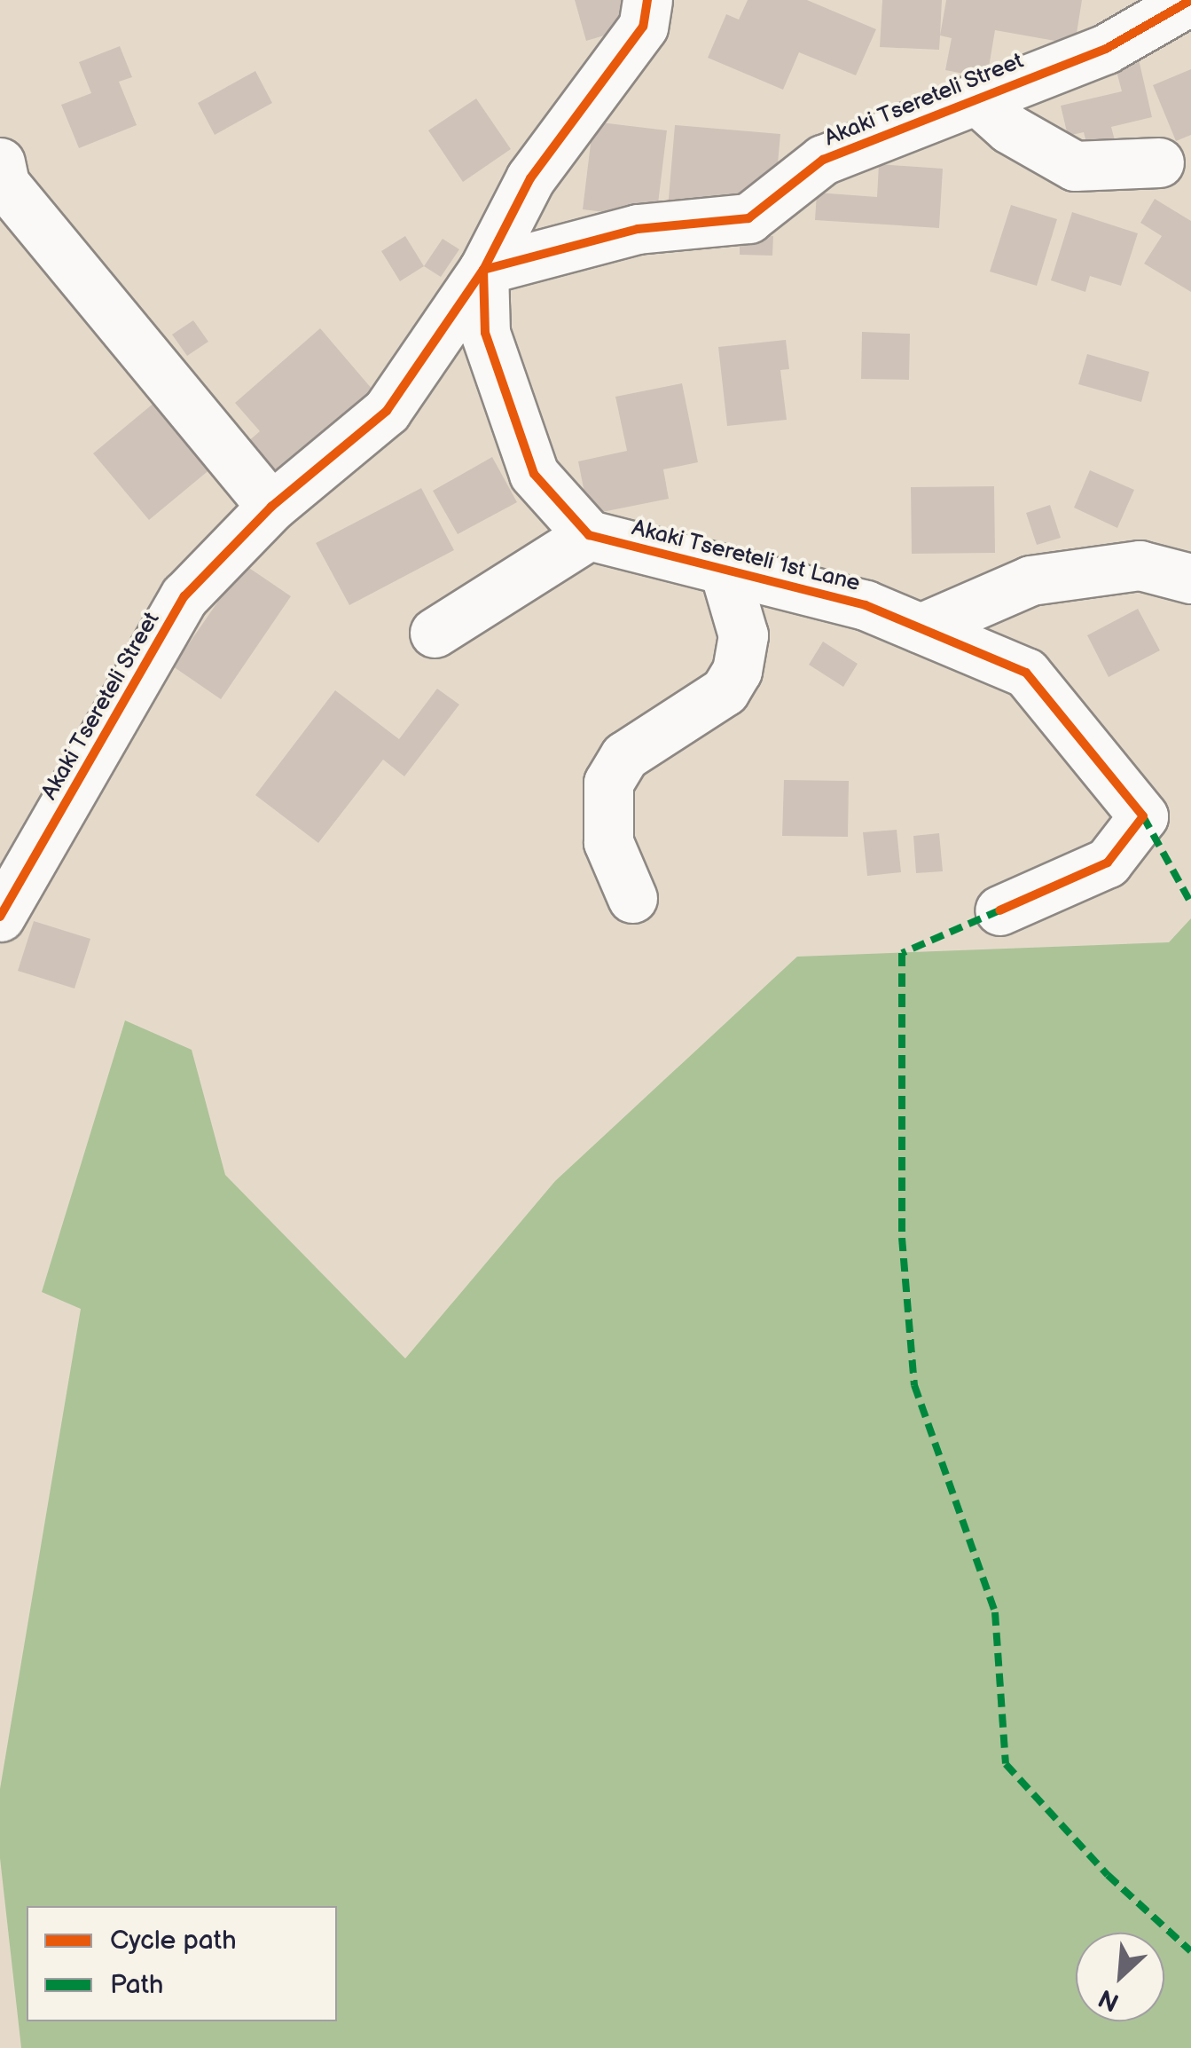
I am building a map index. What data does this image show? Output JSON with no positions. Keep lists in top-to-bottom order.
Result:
{
  "streets": {
    "street": ["Akaki Tsereteli Street", "Akaki Tsereteli 1st Lane"]
  },
  "legend": ["Cycle path", "Path"],
  "north": "bottom left"
}
